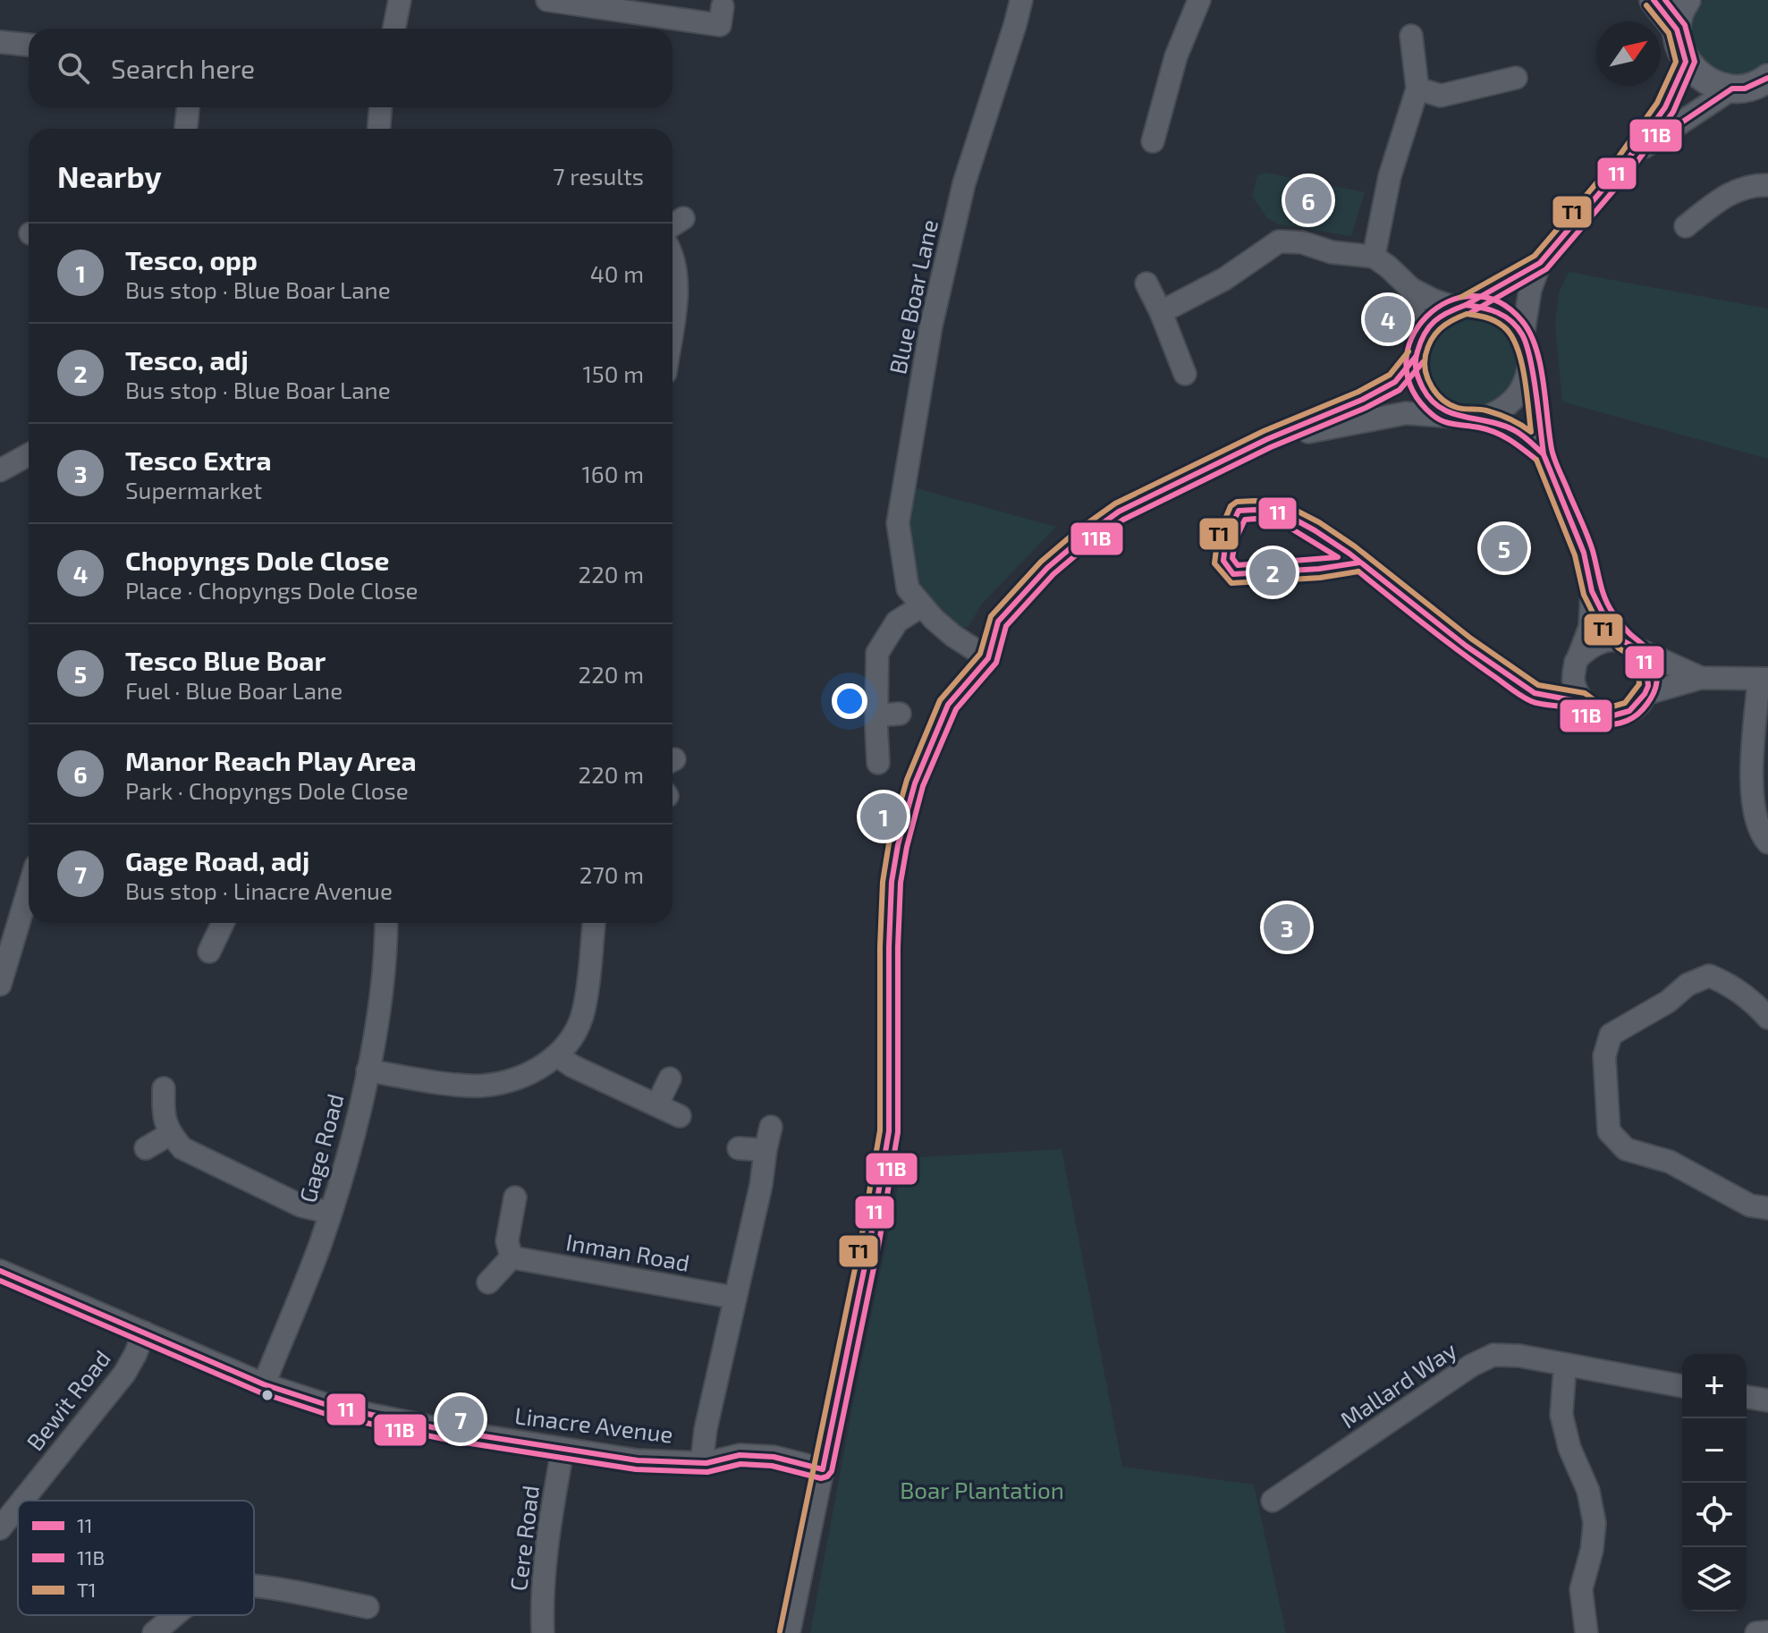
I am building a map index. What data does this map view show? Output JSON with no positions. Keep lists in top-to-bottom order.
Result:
{
  "streets": {
    "street": [
      "Blue Boar Lane",
      "Gage Road",
      "Inman Road",
      "Mallard Way",
      "Bewit Road",
      "Linacre Avenue",
      "Cere Road"
    ]
  },
  "crossings": [
    ["Gage Road", "Linacre Avenue"],
    ["Bewit Road", "Linacre Avenue"],
    ["Linacre Avenue", "Cere Road"]
  ],
  "parks": ["Boar Plantation"],
  "lines": ["transit line 11", "transit line 11B", "transit line T1"],
  "legend": ["11", "11B", "T1"],
  "north": "top right",
  "page": {
    "search": "Search here",
    "heading": ["Nearby", "7 results"],
    "pins": [
      "6",
      "4",
      "5",
      "2",
      "1",
      "3",
      "7"
    ],
    "list": [
      {
        "mark": "1",
        "name": "Tesco, opp",
        "note": "Bus stop · Blue Boar Lane",
        "value": "40 m"
      },
      {
        "mark": "2",
        "name": "Tesco, adj",
        "note": "Bus stop · Blue Boar Lane",
        "value": "150 m"
      },
      {
        "mark": "3",
        "name": "Tesco Extra",
        "note": "Supermarket",
        "value": "160 m"
      },
      {
        "mark": "4",
        "name": "Chopyngs Dole Close",
        "note": "Place · Chopyngs Dole Close",
        "value": "220 m"
      },
      {
        "mark": "5",
        "name": "Tesco Blue Boar",
        "note": "Fuel · Blue Boar Lane",
        "value": "220 m"
      },
      {
        "mark": "6",
        "name": "Manor Reach Play Area",
        "note": "Park · Chopyngs Dole Close",
        "value": "220 m"
      },
      {
        "mark": "7",
        "name": "Gage Road, adj",
        "note": "Bus stop · Linacre Avenue",
        "value": "270 m"
      }
    ],
    "map_buttons": ["+", "−"]
  }
}
